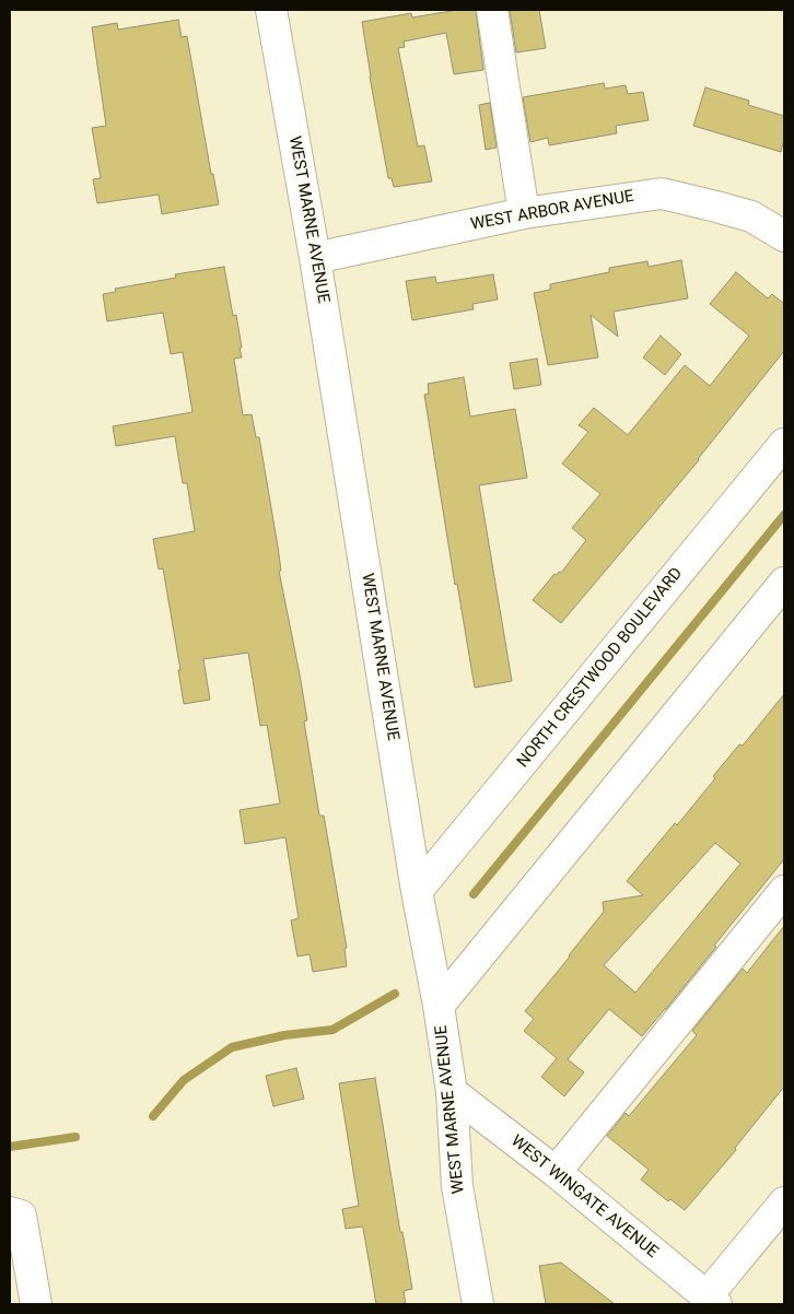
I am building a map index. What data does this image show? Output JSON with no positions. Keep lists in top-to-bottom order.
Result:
{
  "streets": {
    "street": [
      "WEST ARBOR AVENUE",
      "WEST MARNE AVENUE",
      "NORTH CRESTWOOD BOULEVARD",
      "WEST WINGATE AVENUE"
    ]
  },
  "crossings": [
    ["WEST ARBOR AVENUE", "WEST MARNE AVENUE"],
    ["WEST MARNE AVENUE", "NORTH CRESTWOOD BOULEVARD"],
    ["WEST MARNE AVENUE", "WEST WINGATE AVENUE"]
  ]
}
